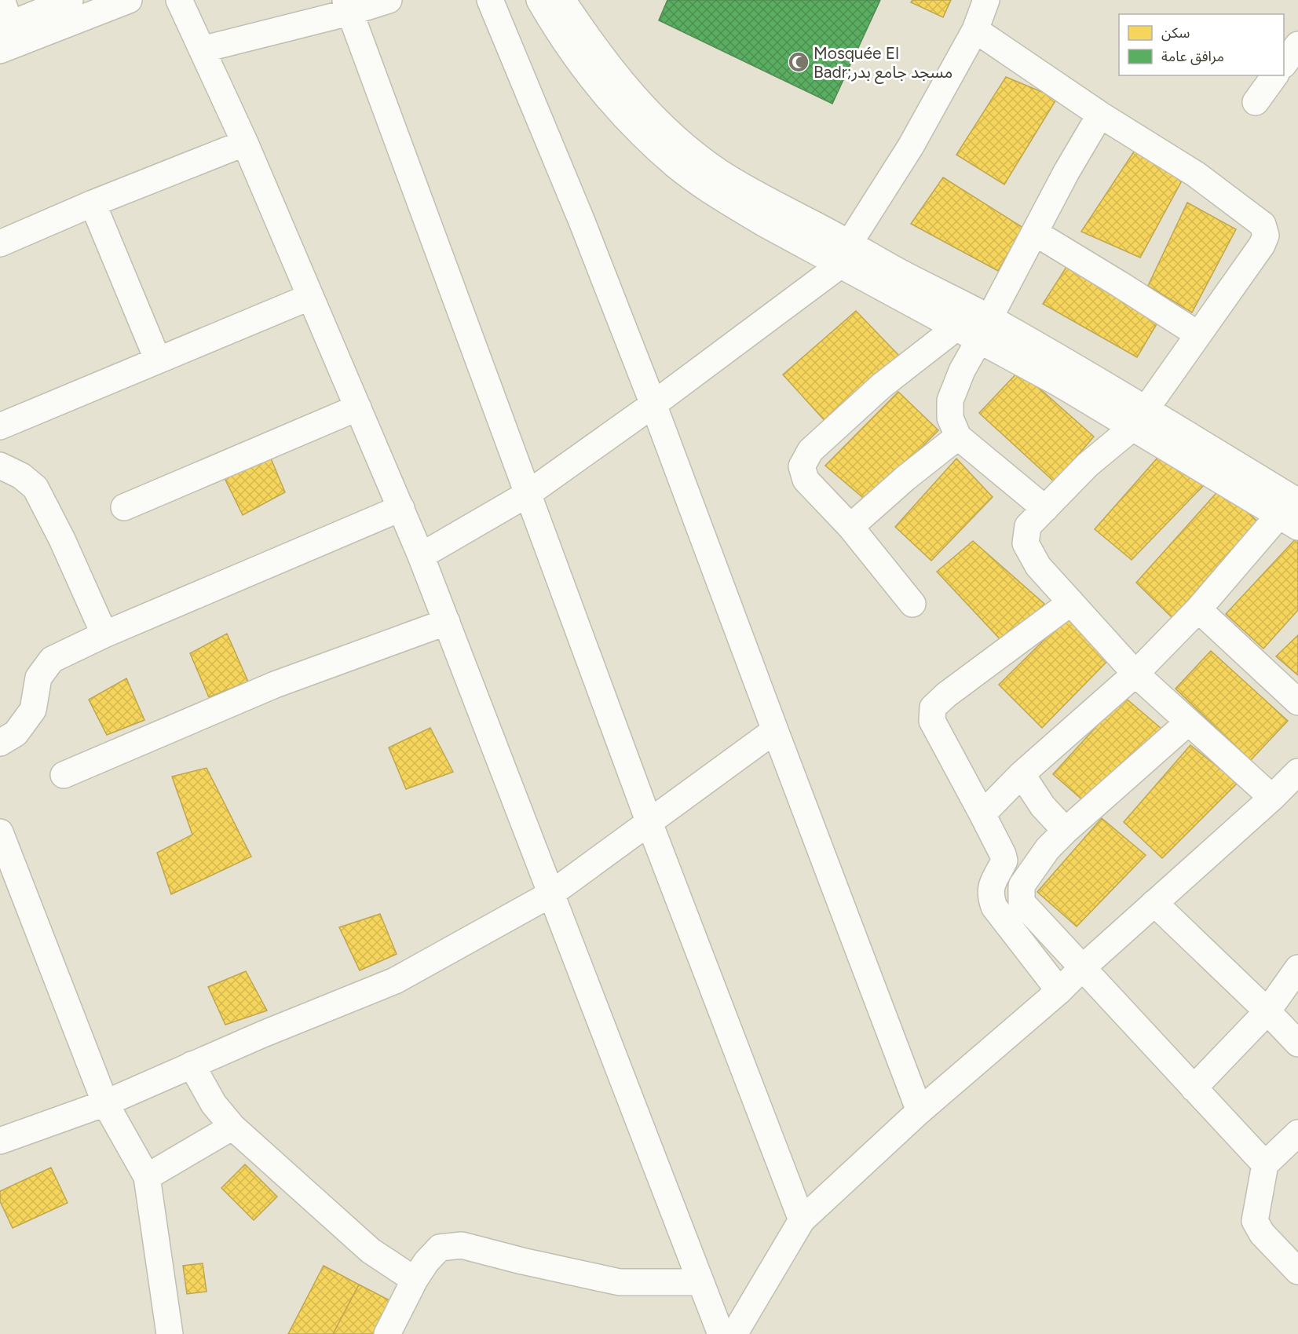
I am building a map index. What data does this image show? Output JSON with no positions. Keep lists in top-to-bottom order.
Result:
{
  "places": {
    "mosque": ["Mosquée El Badr;مسجد جامع بدر"]
  },
  "legend": ["سكن", "مرافق عامة"]
}
